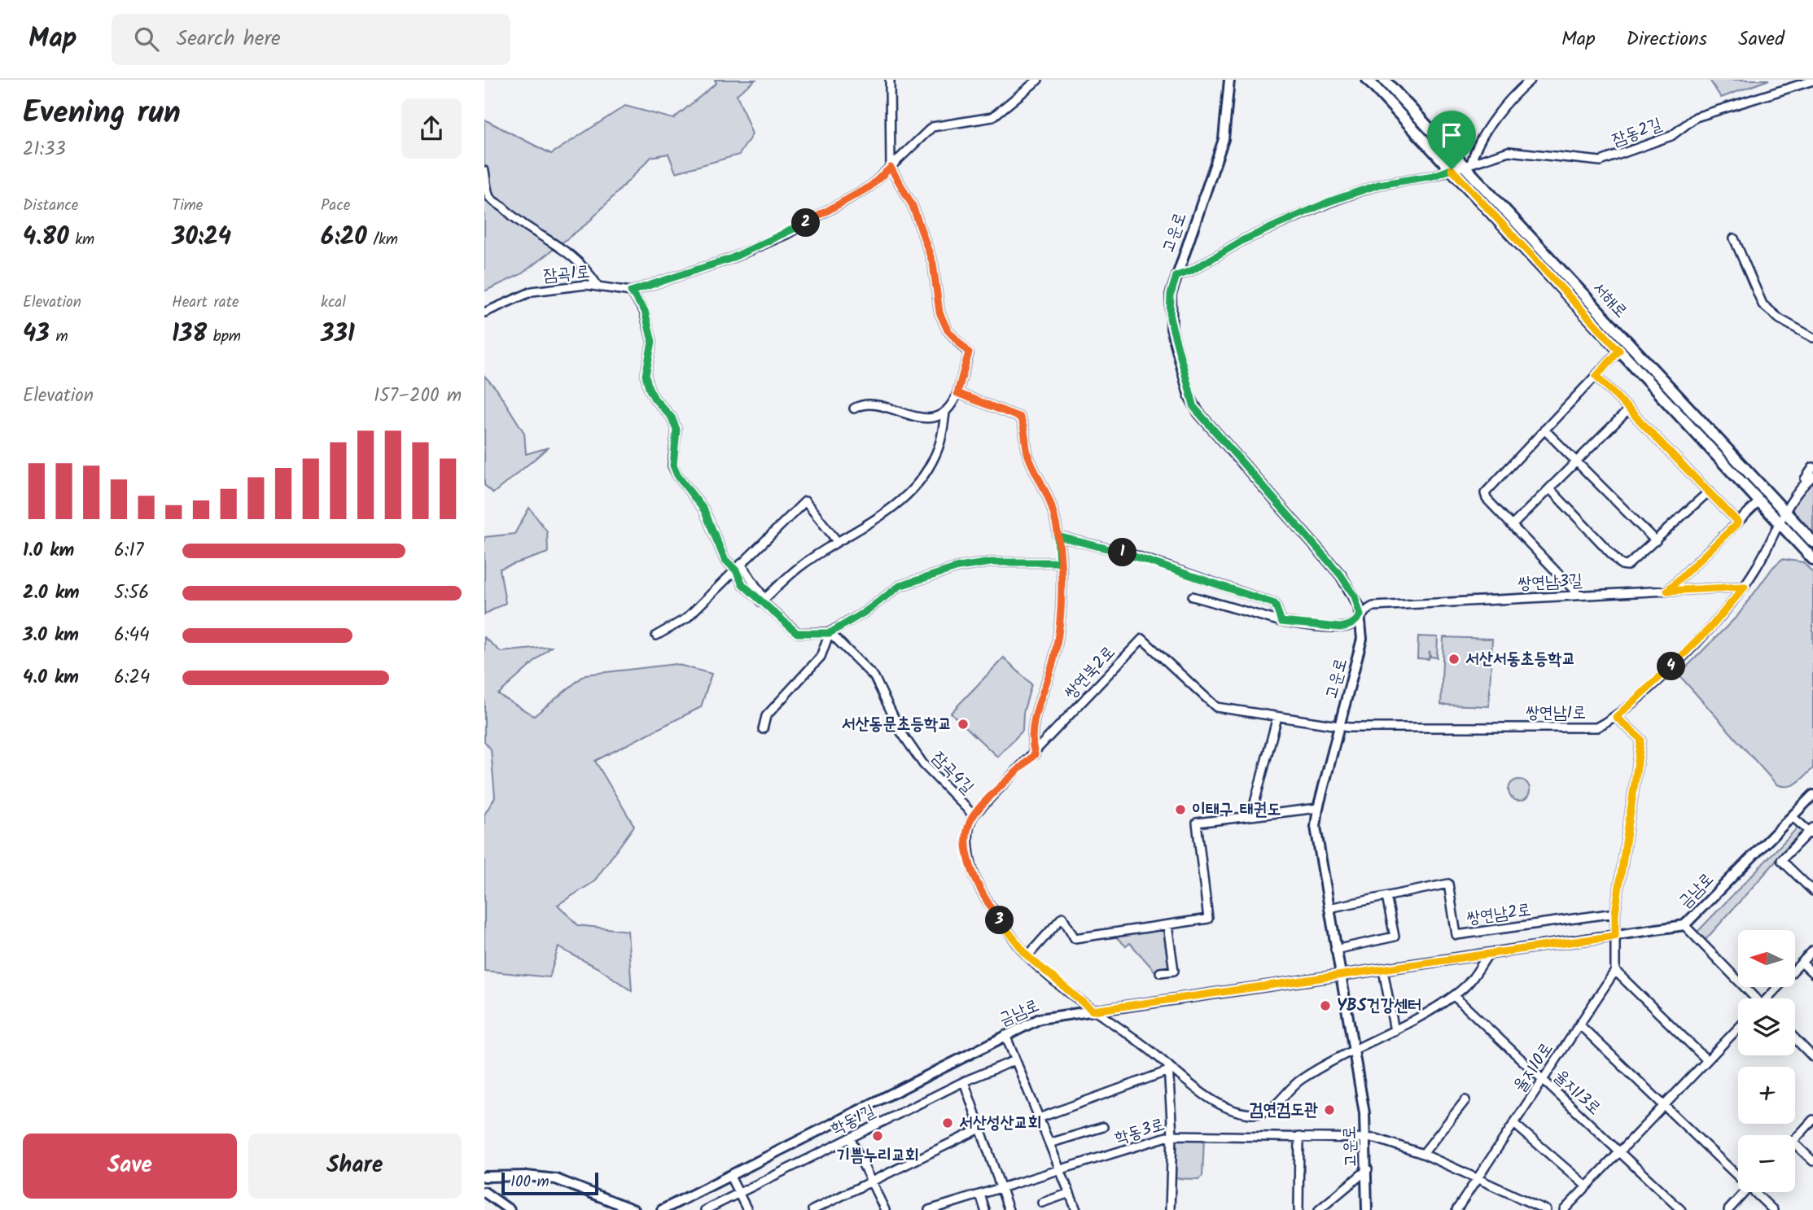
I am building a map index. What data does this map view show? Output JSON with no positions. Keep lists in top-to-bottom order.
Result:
{
  "streets": {
    "main road": ["서해로"],
    "street": [
      "잠동2길",
      "고운로",
      "잠곡1로",
      "쌍연남3길",
      "쌍연북2로",
      "쌍연남1로",
      "잠곡4길",
      "금남로",
      "쌍연남2로",
      "율지10로",
      "율지13로",
      "학동1길",
      "학동3로"
    ]
  },
  "crossings": [
    ["잠동2길", "고운로"],
    ["잠동2길", "서해로"],
    ["고운로", "쌍연남3길"],
    ["고운로", "쌍연남1로"],
    ["고운로", "금남로"],
    ["고운로", "쌍연남2로"],
    ["고운로", "학동3로"],
    ["서해로", "쌍연남1로"],
    ["쌍연남3길", "쌍연남1로"],
    ["쌍연북2로", "쌍연남1로"],
    ["쌍연북2로", "잠곡4길"],
    ["율지10로", "율지13로"],
    ["율지10로", "학동3로"]
  ],
  "places": [
    "서산서동초등학교",
    "서산동문초등학교",
    "이태구 태권도",
    "YBS건강센터",
    "검연검도관",
    "서산성산교회",
    "기쁨누리교회"
  ],
  "scale_bar": "100 m",
  "north": "left",
  "page": {
    "header": "Map",
    "search": "Search here",
    "nav": ["Map", "Directions", "Saved"],
    "heading": ["Evening run", "21:33"],
    "stats": [
      ["Distance", "4.80 km"],
      ["Time", "30:24"],
      ["Pace", "6:20 /km"],
      ["Elevation", "43 m"],
      ["Heart rate", "138 bpm"],
      ["kcal", "331"]
    ],
    "pins": [
      "2",
      "1",
      "4",
      "3"
    ],
    "chart": ["Elevation", "157–200 m"],
    "list": [
      {
        "name": "1.0 km",
        "note": "6:17"
      },
      {
        "name": "2.0 km",
        "note": "5:56"
      },
      {
        "name": "3.0 km",
        "note": "6:44"
      },
      {
        "name": "4.0 km",
        "note": "6:24"
      }
    ],
    "map_buttons": ["+", "−"],
    "buttons": ["Save", "Share"],
    "scale": "100 m"
  }
}
